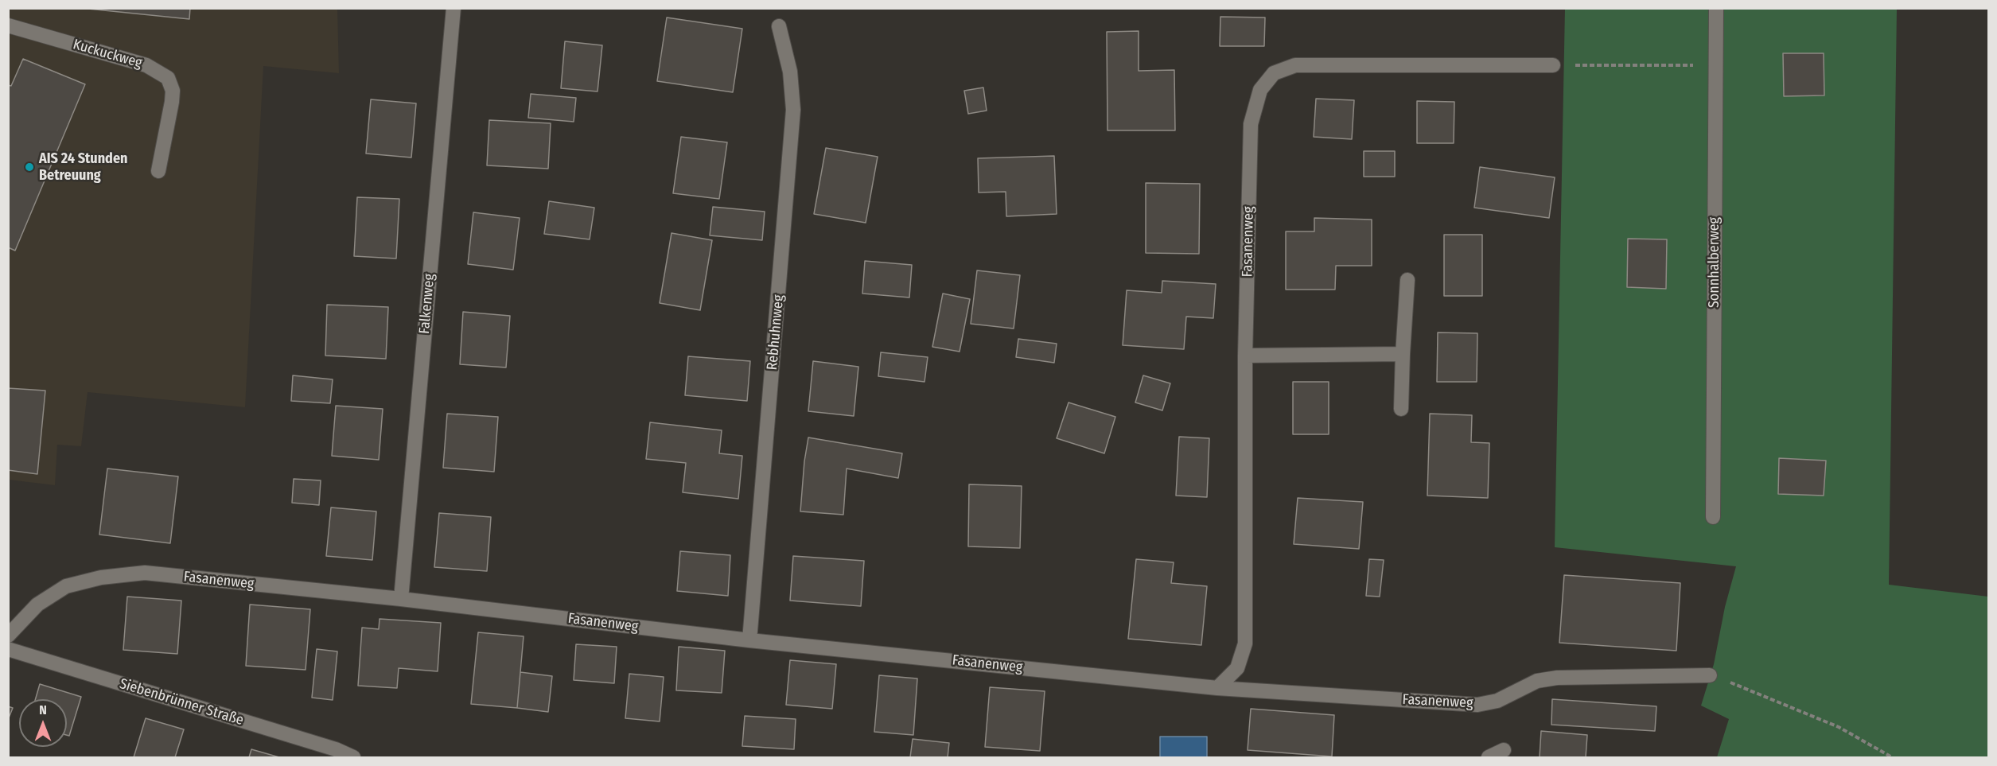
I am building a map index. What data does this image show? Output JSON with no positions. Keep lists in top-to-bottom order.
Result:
{
  "streets": {
    "street": [
      "Kuckuckweg",
      "Fasanenweg",
      "Sonnhalberweg",
      "Falkenweg",
      "Rebhuhnweg",
      "Siebenbrünner Straße"
    ]
  },
  "crossings": [
    ["Fasanenweg", "Falkenweg"],
    ["Fasanenweg", "Rebhuhnweg"]
  ],
  "places": ["AIS 24 Stunden Betreuung"],
  "north": "top"
}
